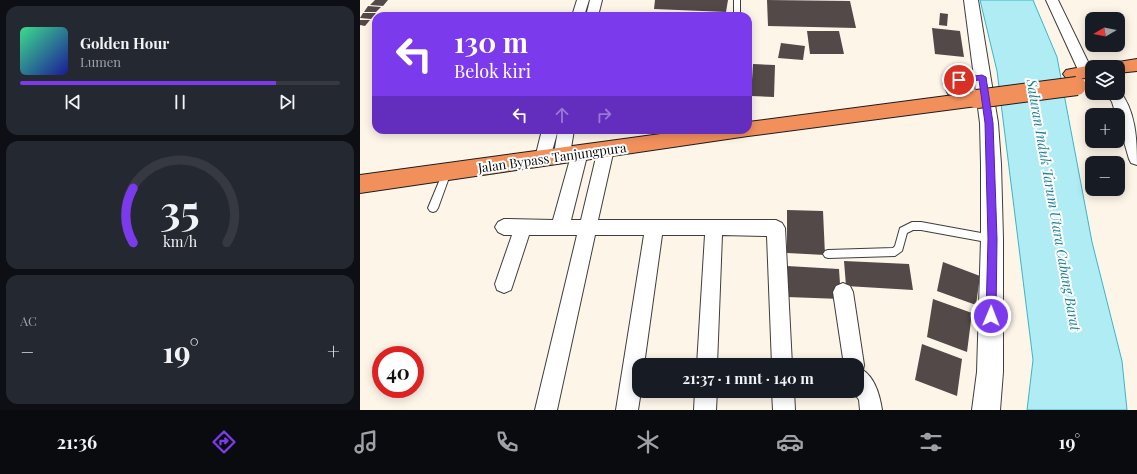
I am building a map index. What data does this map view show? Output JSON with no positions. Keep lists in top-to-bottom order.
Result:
{
  "streets": {
    "highway": ["Jalan Bypass Tanjungpura"]
  },
  "water": ["Saluran Induk Tarum Utara Cabang Barat"],
  "north": "left",
  "page": {
    "map_buttons": ["+", "−"],
    "turn": ["130 m", "Belok kiri"],
    "song": ["Golden Hour", "Lumen"],
    "tile": "AC",
    "heat": ["−", "19°", "+"],
    "limit": "40",
    "trip": "21:37 · 1 mnt · 140 m",
    "tabs": ["21:36", "19°"],
    "gauge": ["35", "km/h"]
  }
}
